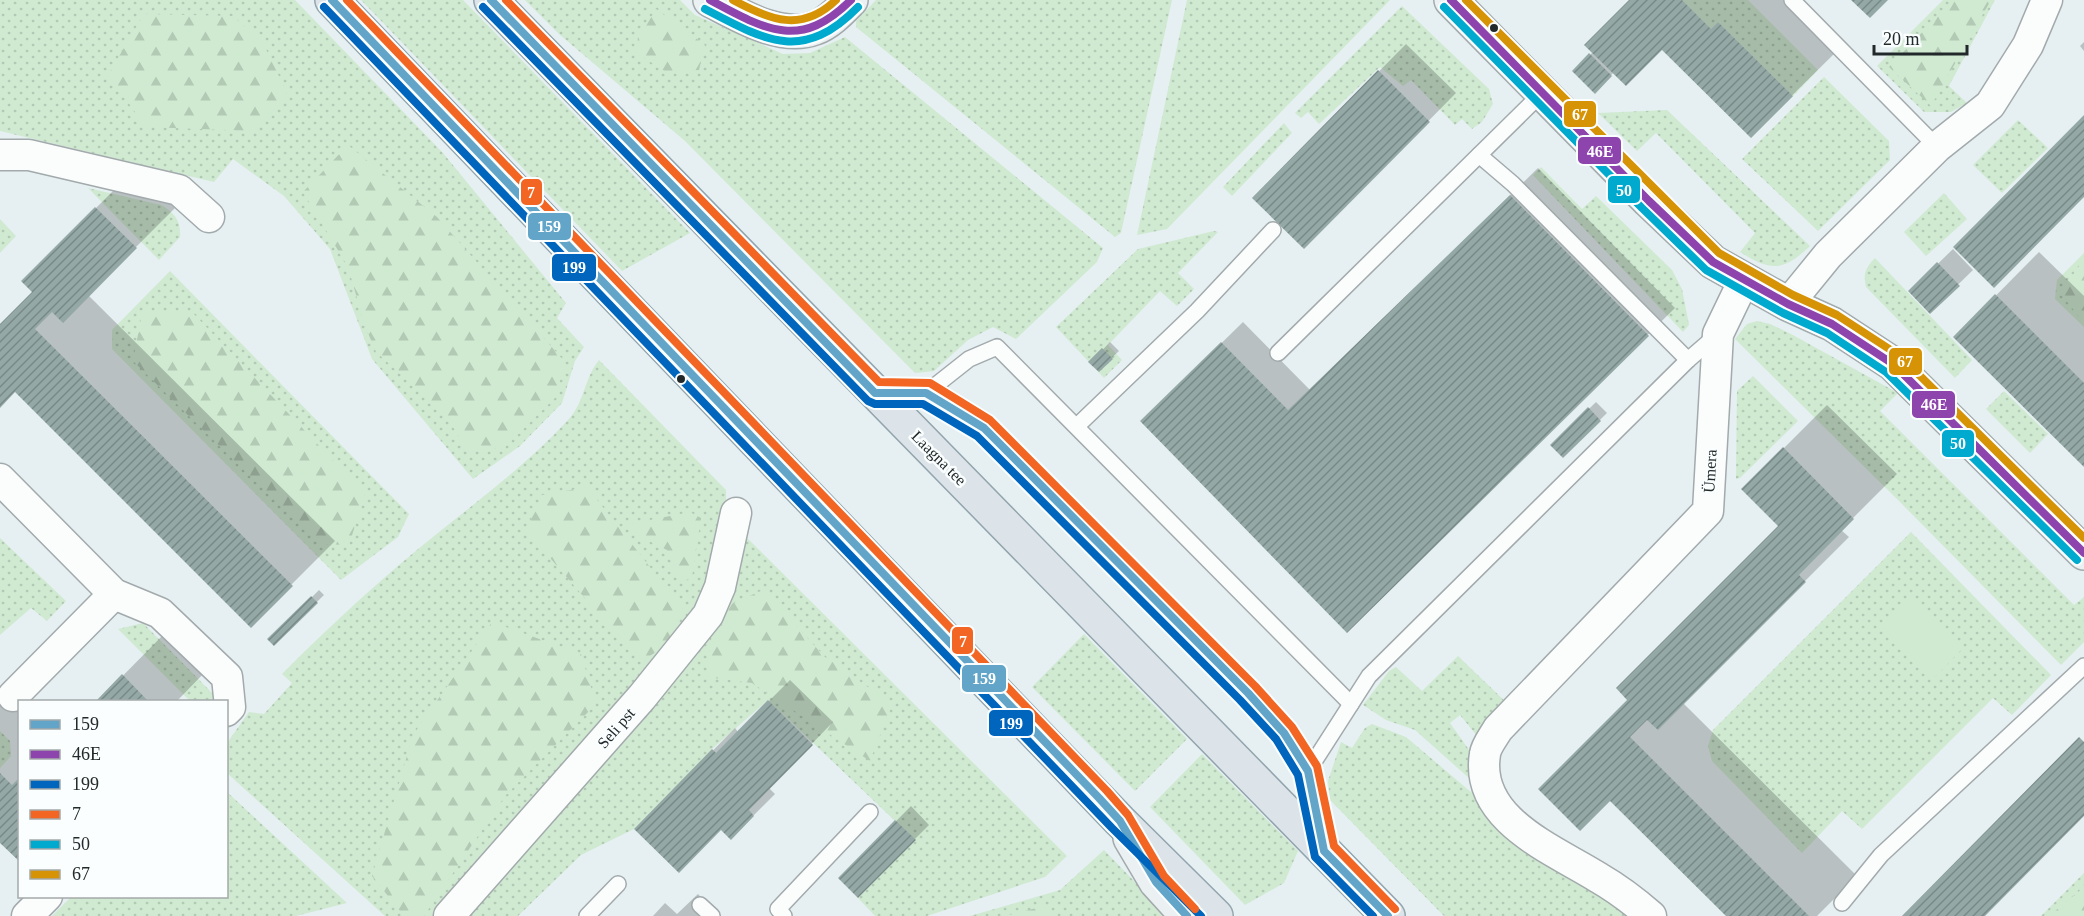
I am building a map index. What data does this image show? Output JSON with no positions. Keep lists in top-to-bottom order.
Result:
{
  "streets": {
    "main road": ["Laagna tee"],
    "street": ["Ümera", "Seli pst"]
  },
  "lines": [
    "transit line 159",
    "transit line 46E",
    "transit line 7",
    "transit line 67",
    "transit line 199",
    "transit line 50"
  ],
  "legend": [
    "159",
    "46E",
    "199",
    "7",
    "50",
    "67"
  ],
  "scale_bar": "20 m"
}
